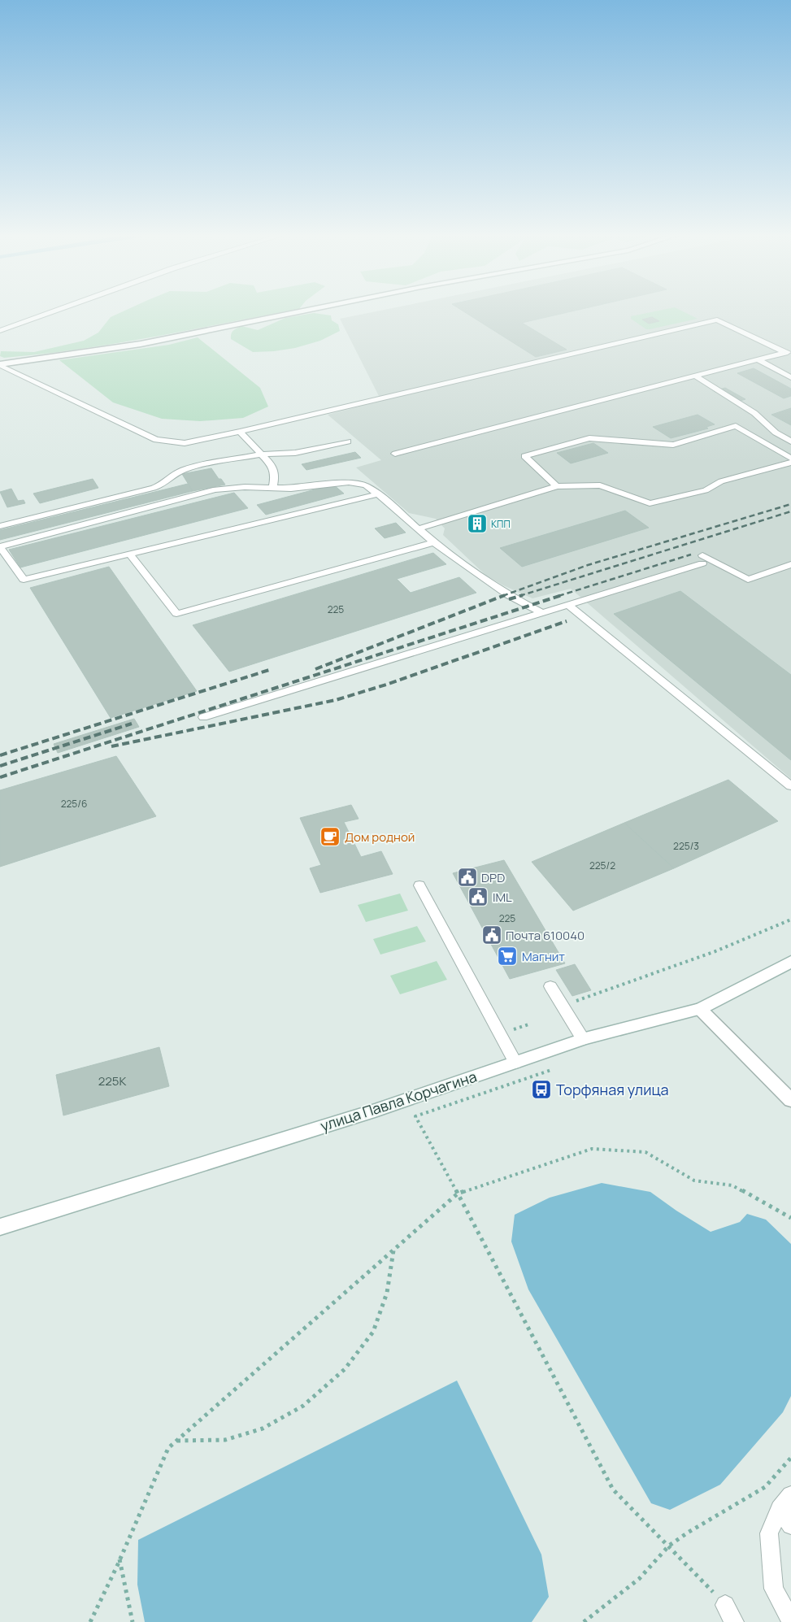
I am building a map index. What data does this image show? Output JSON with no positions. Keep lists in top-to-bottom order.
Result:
{
  "streets": {
    "street": ["улица Павла Корчагина"]
  },
  "places": {
    "building": ["КПП"],
    "cafe": ["Дом родной"],
    "public building": ["DPD", "IML", "Почта 610040"],
    "supermarket": ["Магнит"],
    "bus stop": ["Торфяная улица"]
  },
  "house_numbers": [
    "225",
    "225/6",
    "225/3",
    "225/2",
    "225",
    "225К"
  ]
}
